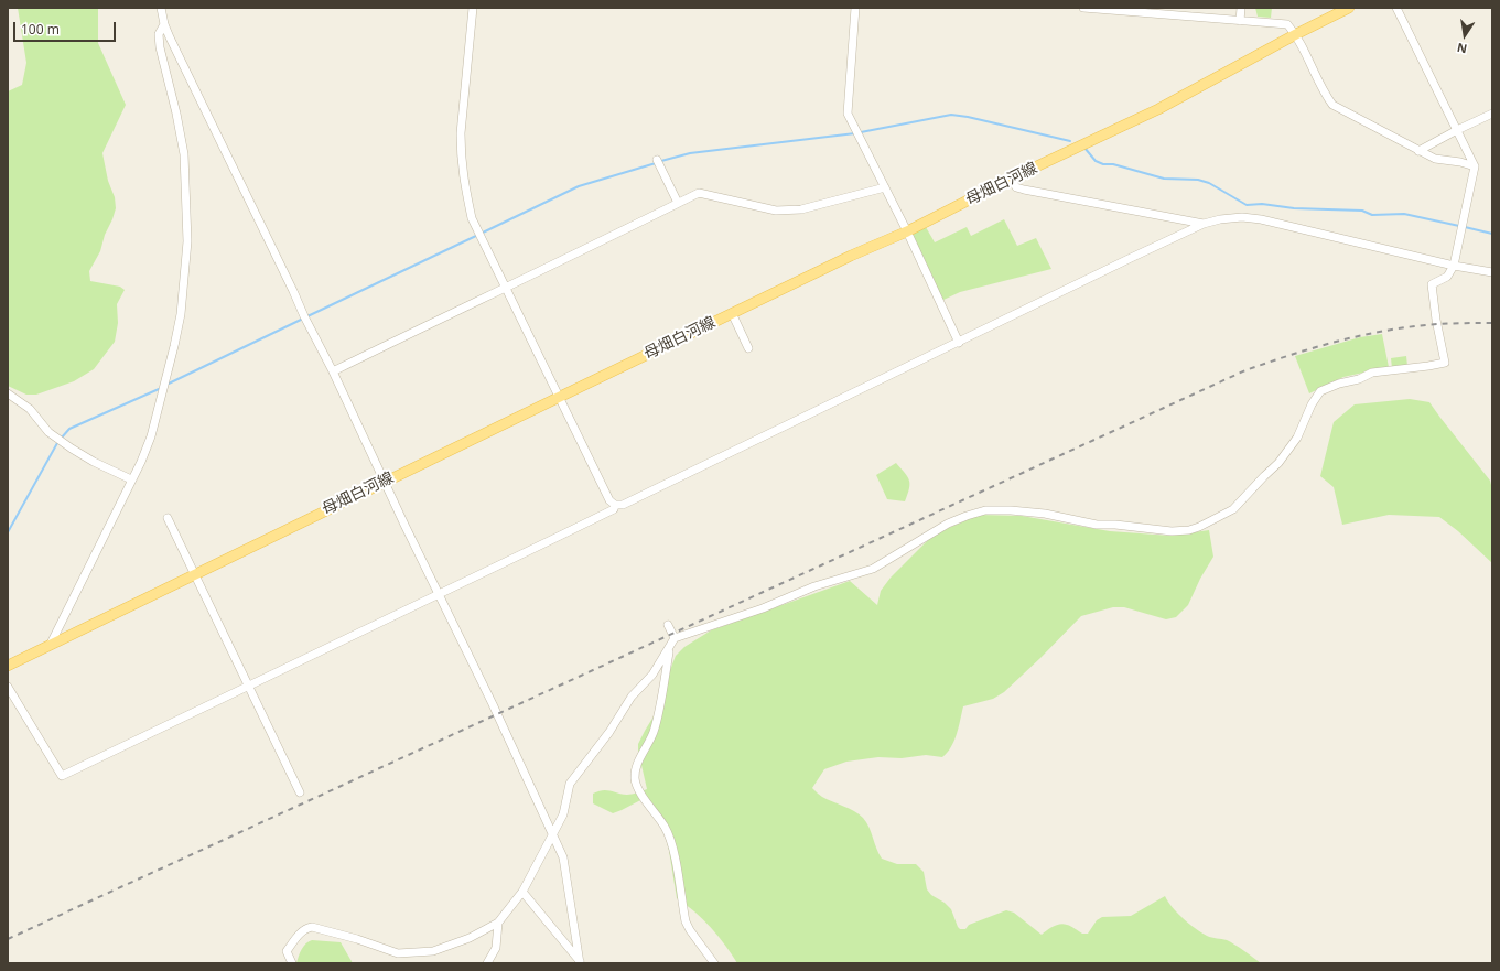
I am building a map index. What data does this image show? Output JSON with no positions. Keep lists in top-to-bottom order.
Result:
{
  "streets": {
    "main road": ["母畑白河線"]
  },
  "scale_bar": "100 m",
  "north": "bottom"
}
